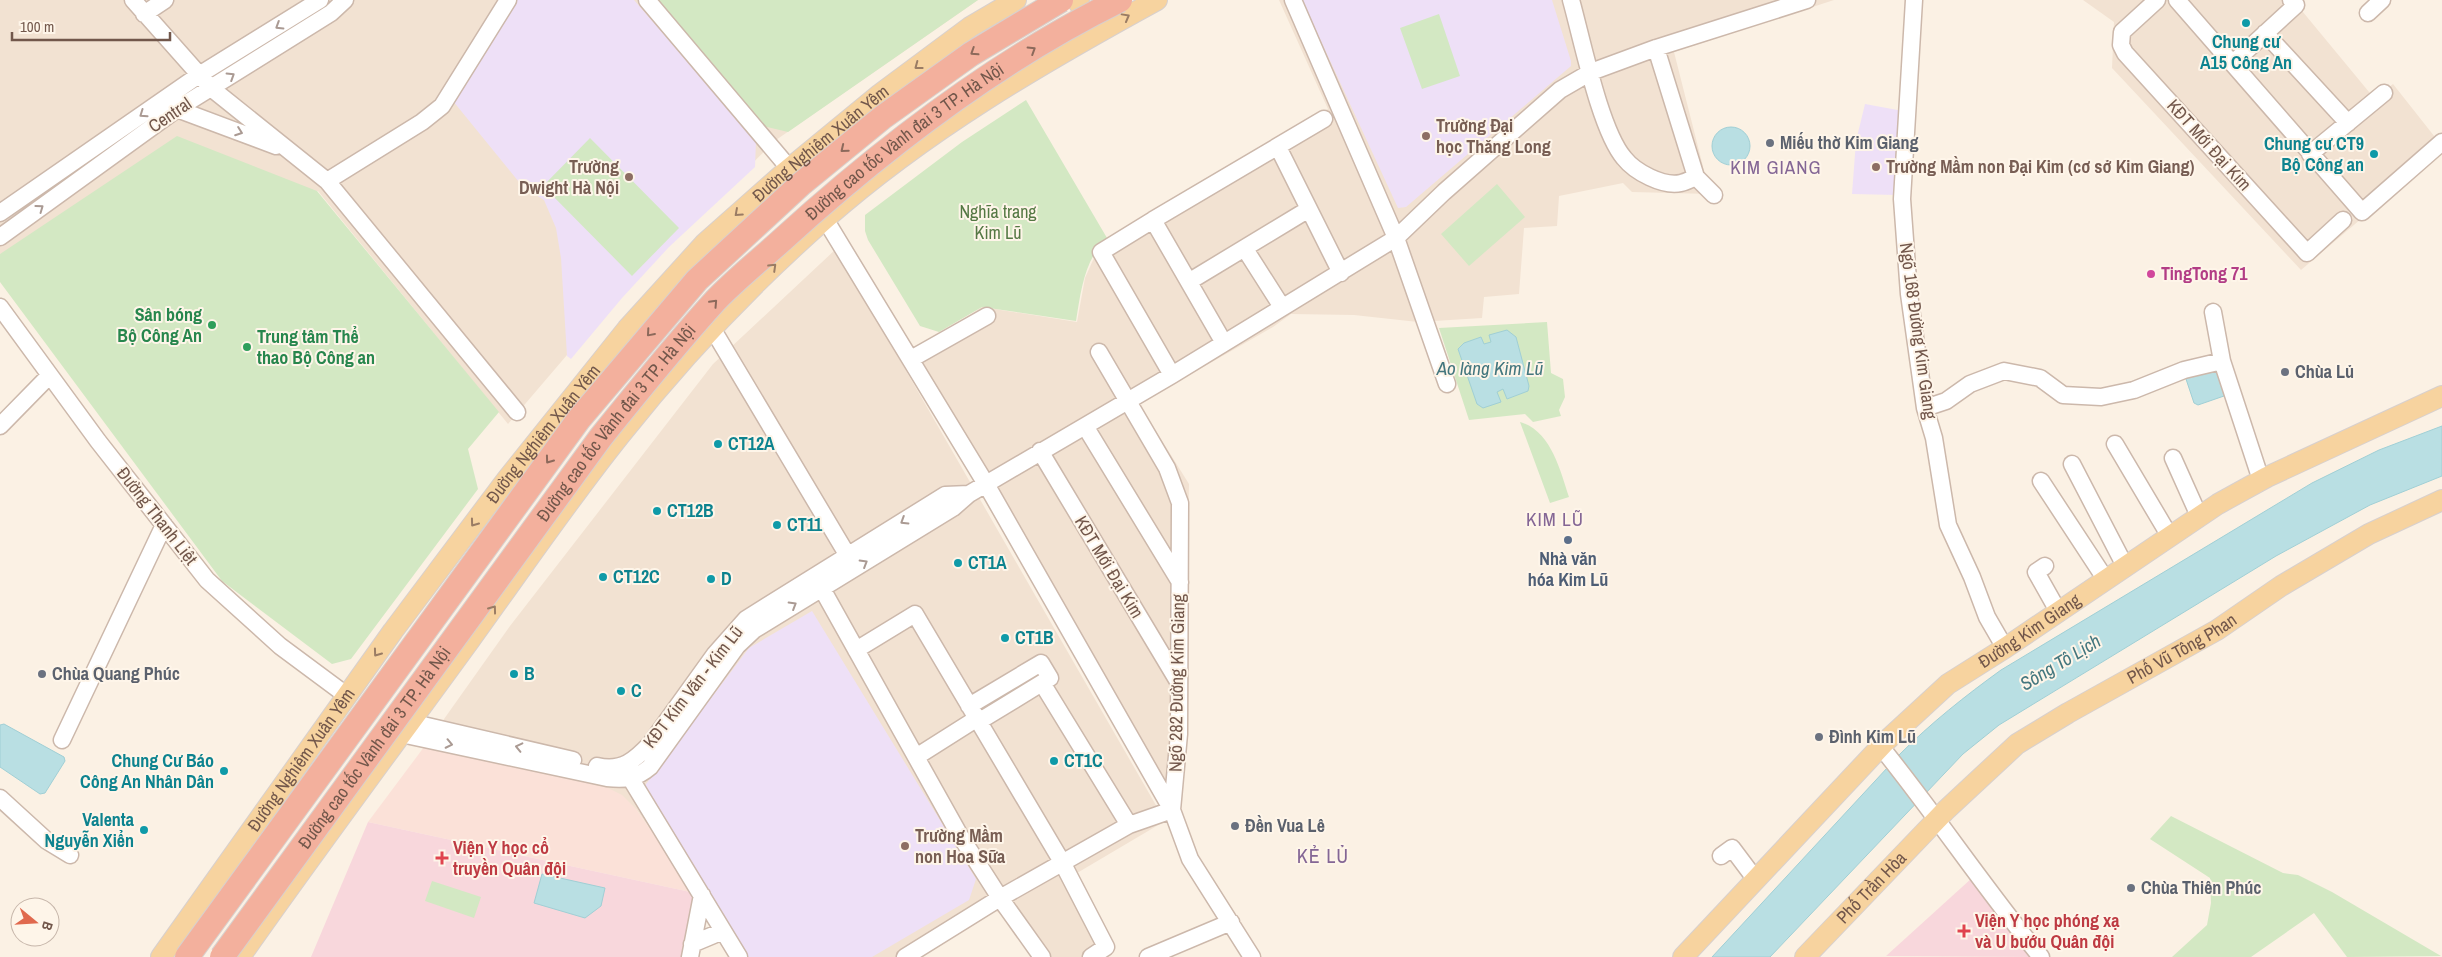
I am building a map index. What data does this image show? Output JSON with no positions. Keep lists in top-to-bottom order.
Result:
{
  "streets": {
    "highway": ["Đường cao tốc Vành đai 3 TP. Hà Nội"],
    "main road": [
      "Đường Nghiêm Xuân Yêm",
      "Đường Kim Giang",
      "Phố Vũ Tông Phan",
      "Phố Trần Hòa"
    ],
    "street": [
      "Central",
      "KĐT Mới Đại Kim",
      "Ngõ 168 Đường Kim Giang",
      "Đường Thanh Liệt",
      "Ngõ 282 Đường Kim Giang",
      "KĐT Kim Văn - Kim Lũ"
    ]
  },
  "crossings": [
    ["Đường Nghiêm Xuân Yêm", "Đường Thanh Liệt"],
    ["KĐT Mới Đại Kim", "Ngõ 282 Đường Kim Giang"],
    ["Ngõ 168 Đường Kim Giang", "Đường Kim Giang"],
    ["Phố Vũ Tông Phan", "Phố Trần Hòa"]
  ],
  "districts": ["KIM GIANG", "KIM LŨ", "KẺ LỦ"],
  "water": ["Ao làng Kim Lũ", "Sông Tô Lịch"],
  "parks": ["Nghĩa trang Kim Lũ"],
  "places": {
    "other": [
      "Chung cư A15 Công An",
      "Trường Đại học Thăng Long",
      "Miếu thờ Kim Giang",
      "Chung cư CT9 Bộ Công an",
      "Trường Mầm non Đại Kim (cơ sở Kim Giang)",
      "Trường Dwight Hà Nội",
      "TingTong 71",
      "Sân bóng Bộ Công An",
      "Trung tâm Thể thao Bộ Công an",
      "Chùa Lủ",
      "CT12A",
      "CT12B",
      "CT11",
      "Nhà văn hóa Kim Lũ",
      "CT1A",
      "CT12C",
      "D",
      "CT1B",
      "Chùa Quang Phúc",
      "B",
      "C",
      "Đình Kim Lũ",
      "CT1C",
      "Chung Cư Báo Công An Nhân Dân",
      "Đền Vua Lê",
      "Valenta Nguyễn Xiển",
      "Trường Mầm non Hoa Sữa",
      "Chùa Thiên Phúc"
    ],
    "health": ["Viện Y học cổ truyền Quân đội", "Viện Y học phóng xạ và U bướu Quân đội"]
  },
  "scale_bar": "100 m",
  "north": "right"
}
